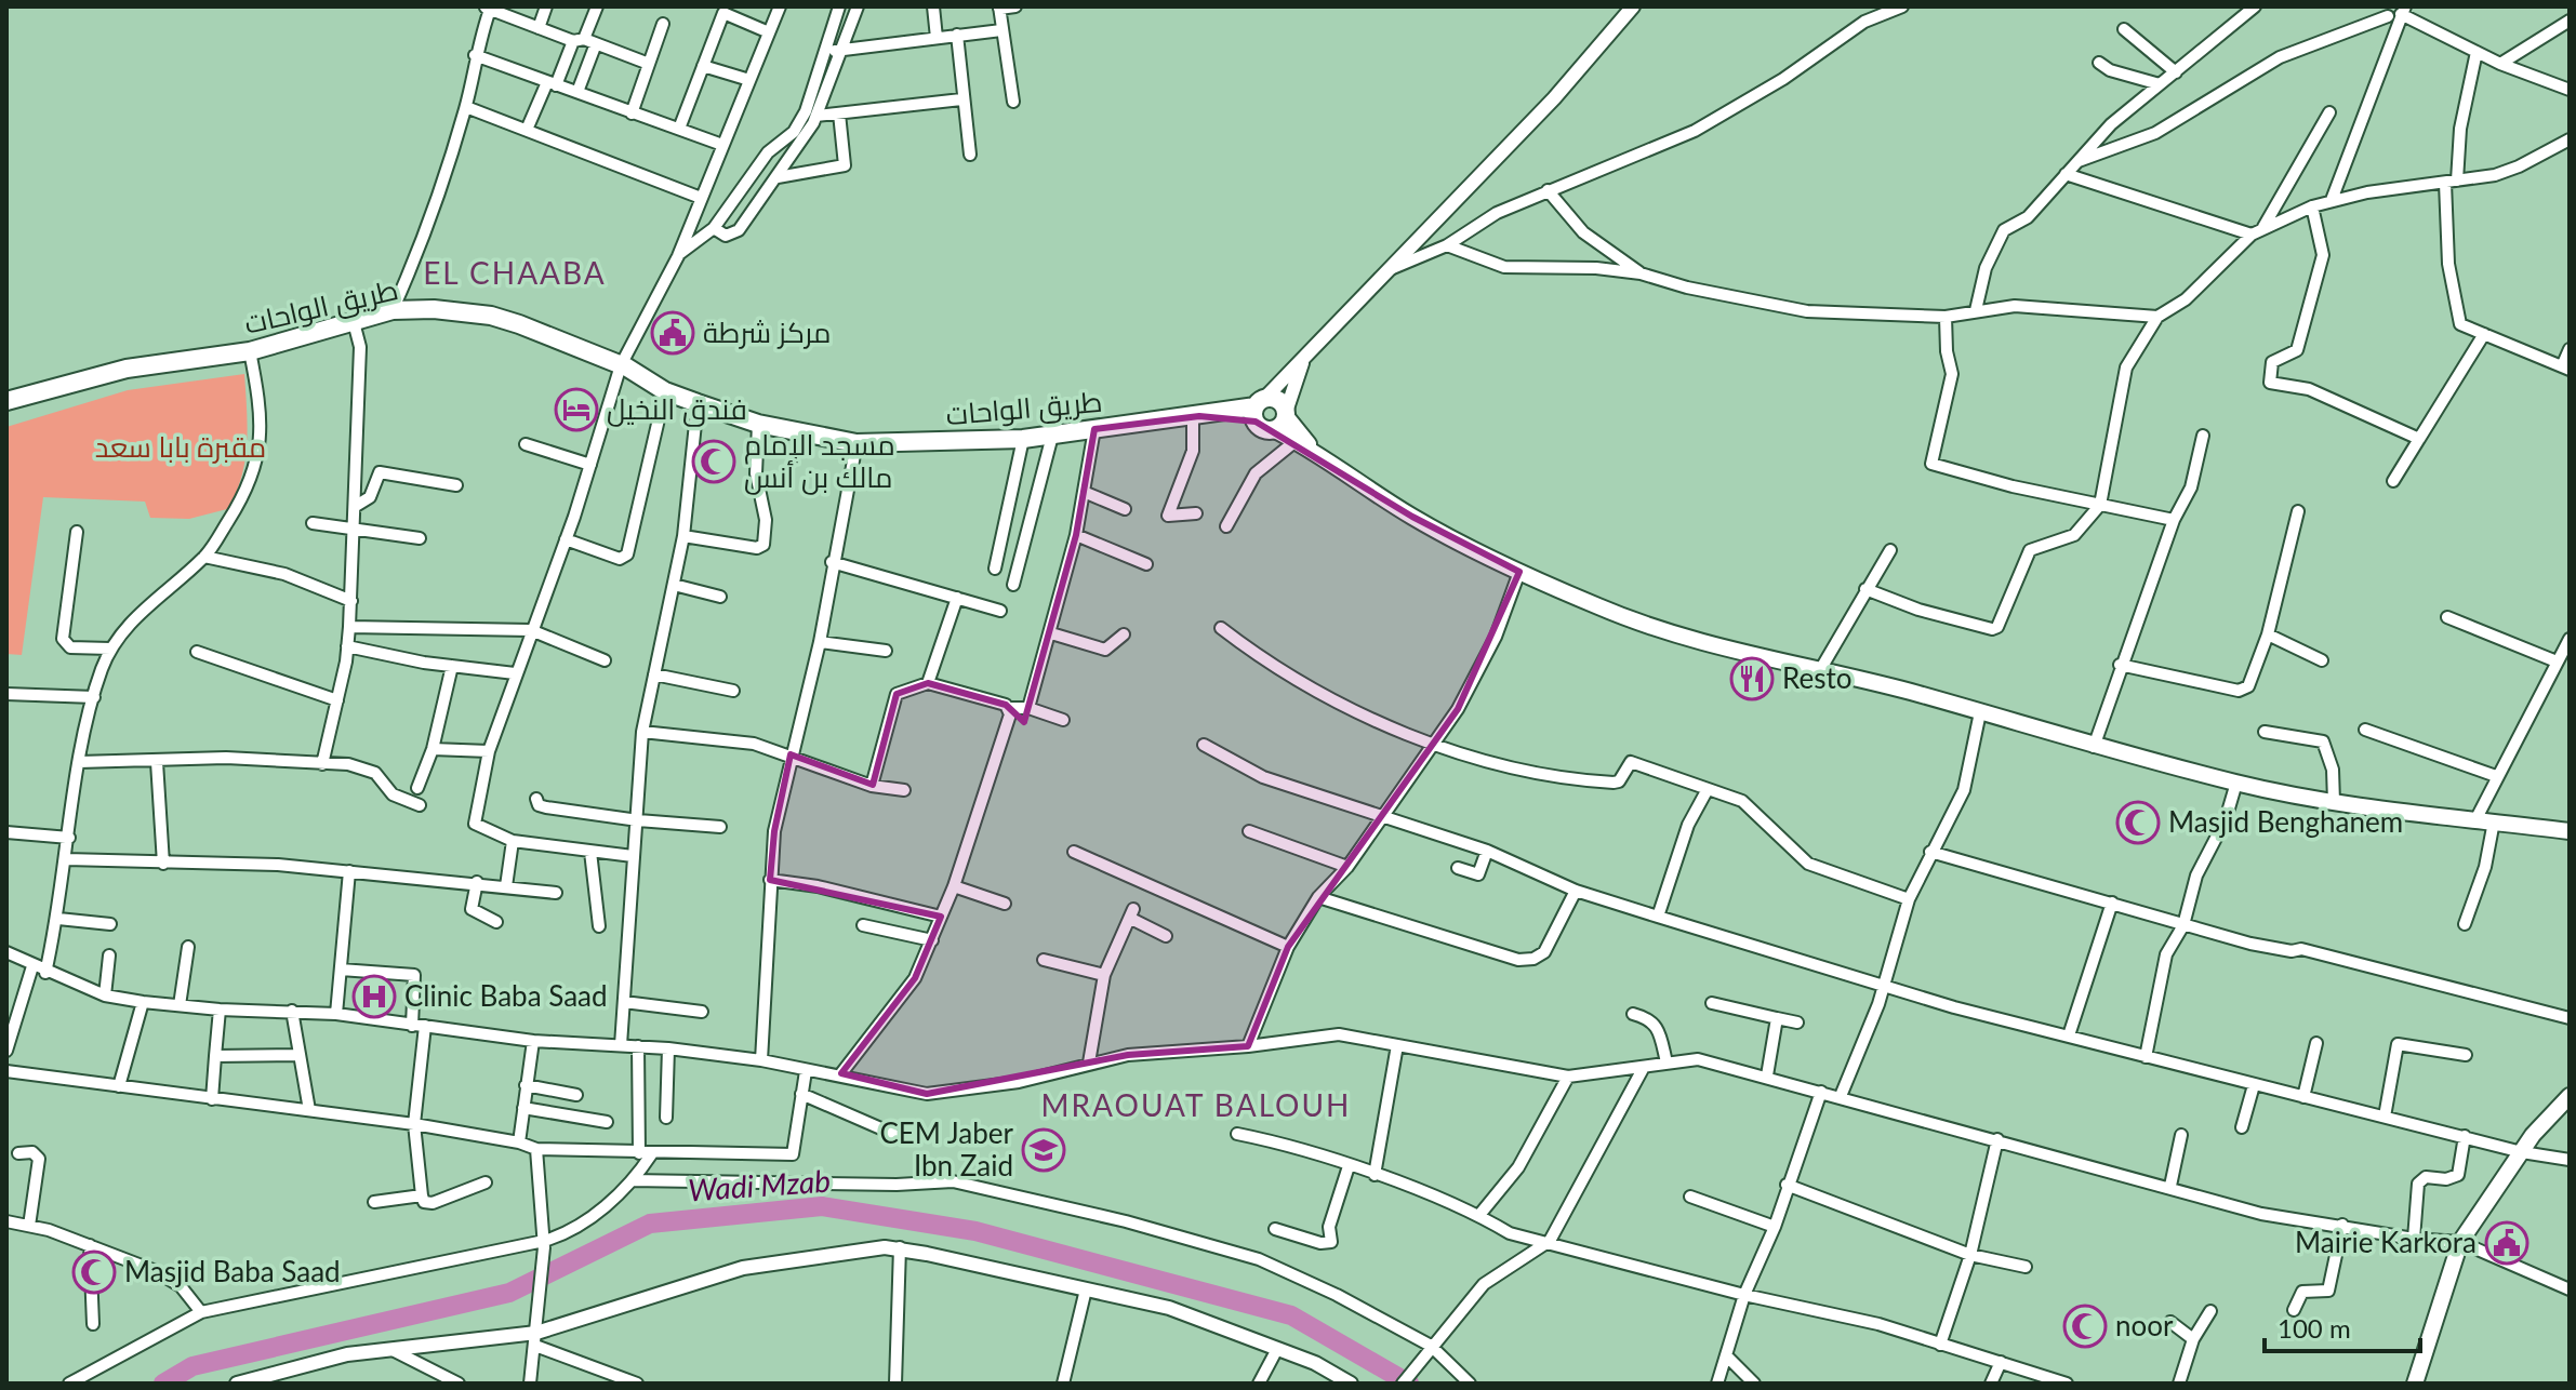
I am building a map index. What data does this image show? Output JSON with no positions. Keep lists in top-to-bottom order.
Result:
{
  "streets": {
    "main road": ["طريق الواحات"]
  },
  "districts": ["EL CHAABA", "MRAOUAT BALOUH"],
  "water": ["Wadi Mzab"],
  "parks": ["مقبرة بابا سعد"],
  "places": {
    "public building": ["مركز شرطة", "Mairie Karkora"],
    "hotel": ["فندق النخيل"],
    "mosque": [
      "مسجد الإمام مالك بن أنس",
      "Masjid Benghanem",
      "Masjid Baba Saad",
      "noor"
    ],
    "restaurant": ["Resto"],
    "hospital": ["Clinic Baba Saad"],
    "school or university": ["CEM Jaber Ibn Zaid"]
  },
  "scale_bar": "100 m"
}
